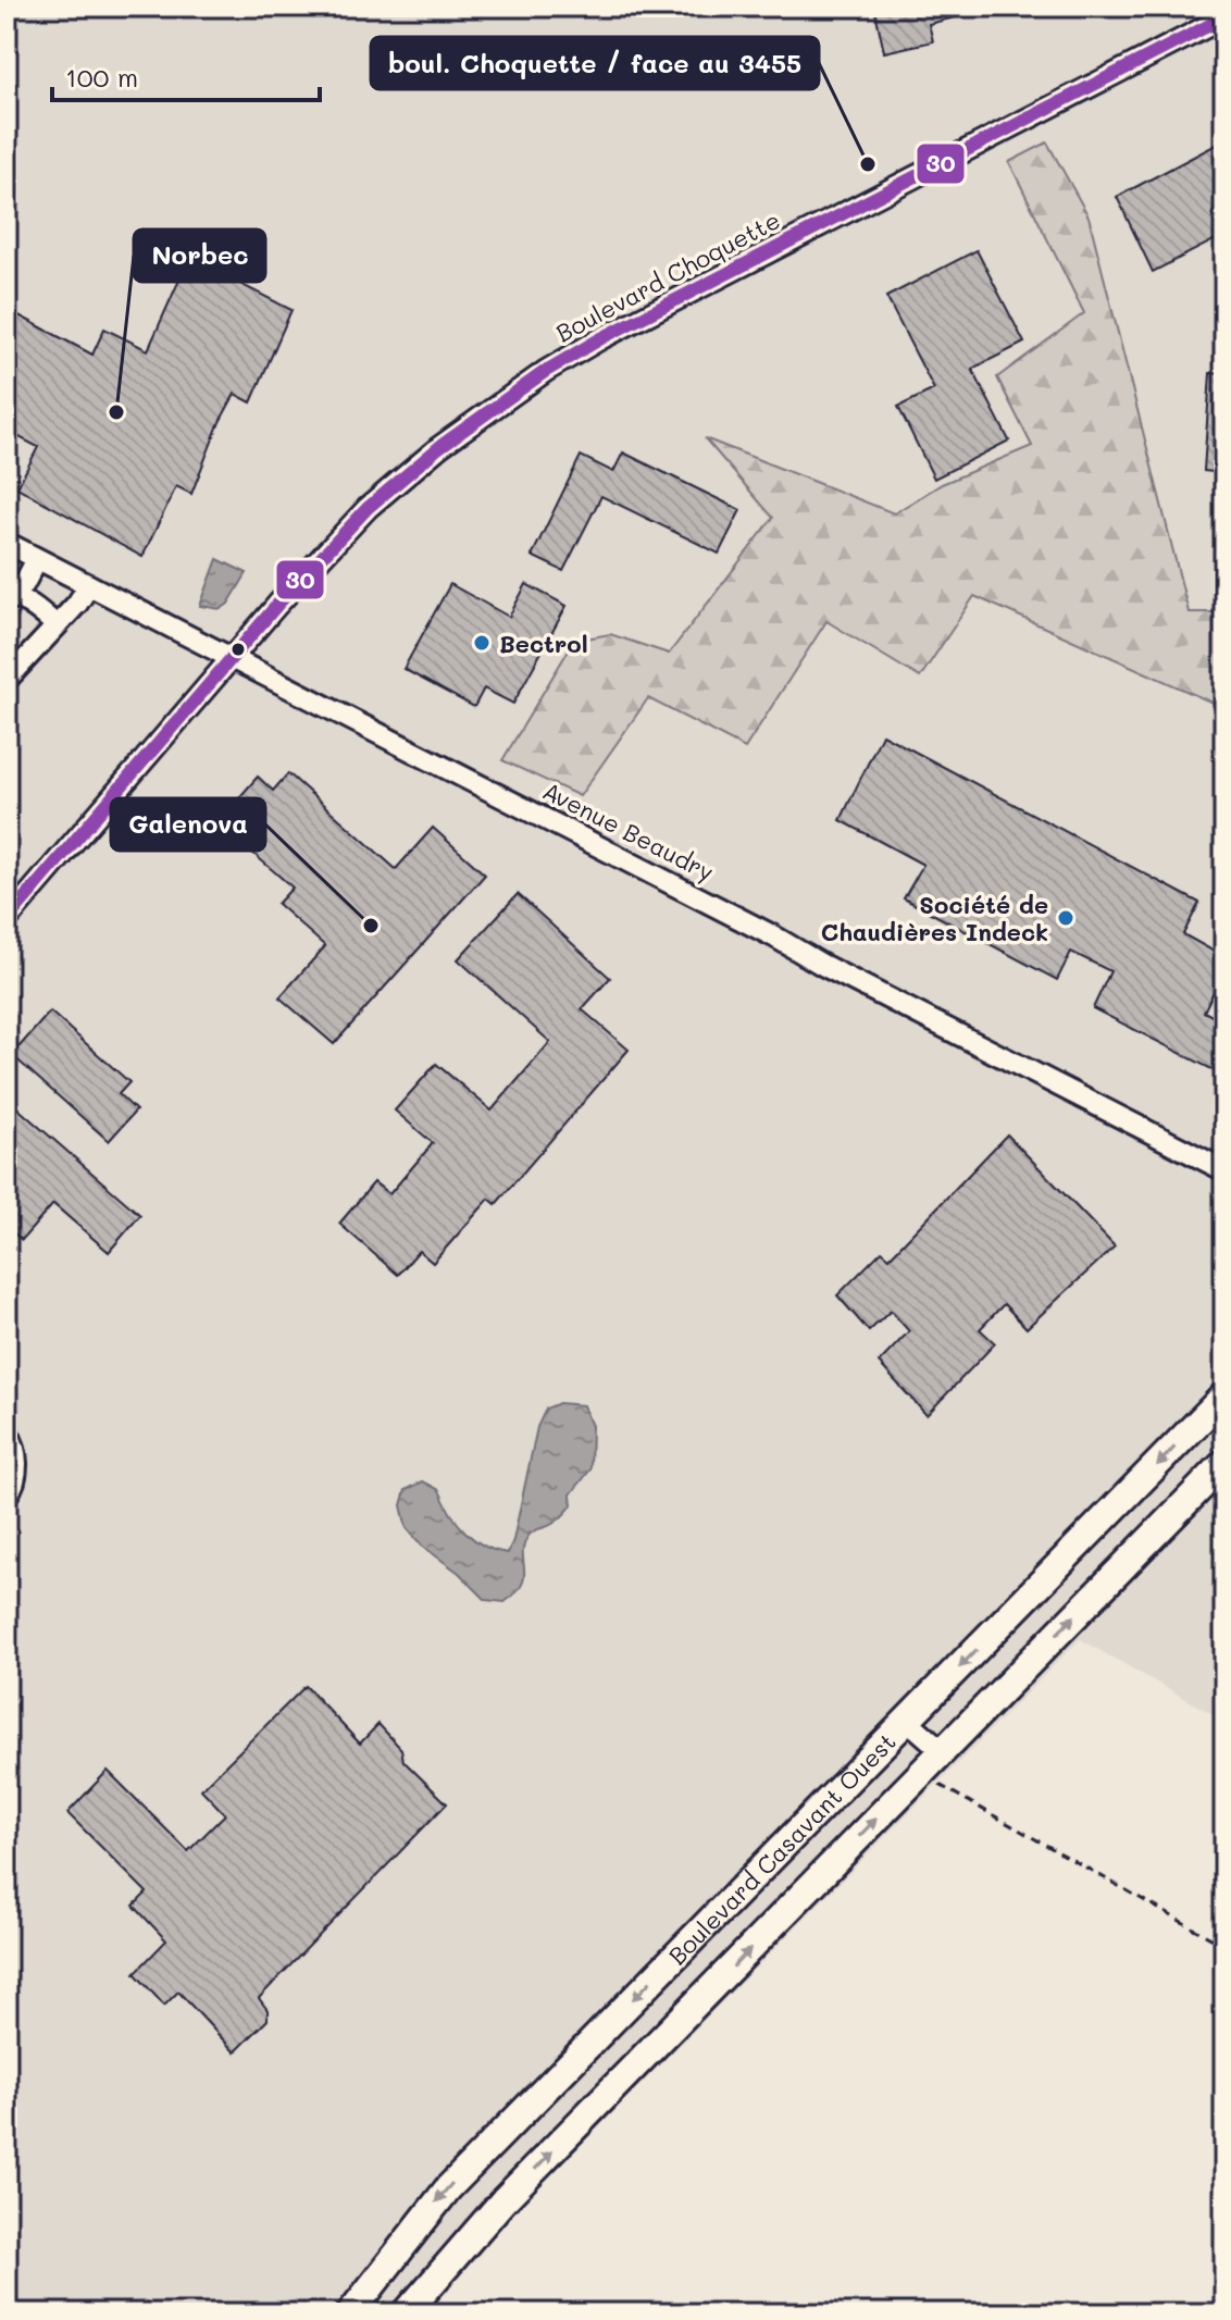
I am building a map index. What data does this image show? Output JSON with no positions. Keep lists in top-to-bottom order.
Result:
{
  "streets": {
    "main road": ["Boulevard Casavant Ouest"],
    "street": ["Boulevard Choquette", "Avenue Beaudry"]
  },
  "crossings": [
    ["Boulevard Choquette", "Avenue Beaudry"]
  ],
  "places": [
    "boul. Choquette / face au 3455",
    "Norbec",
    "Bectrol",
    "Société de Chaudières Indeck",
    "Galenova"
  ],
  "lines": ["transit line 30"],
  "scale_bar": "100 m"
}
